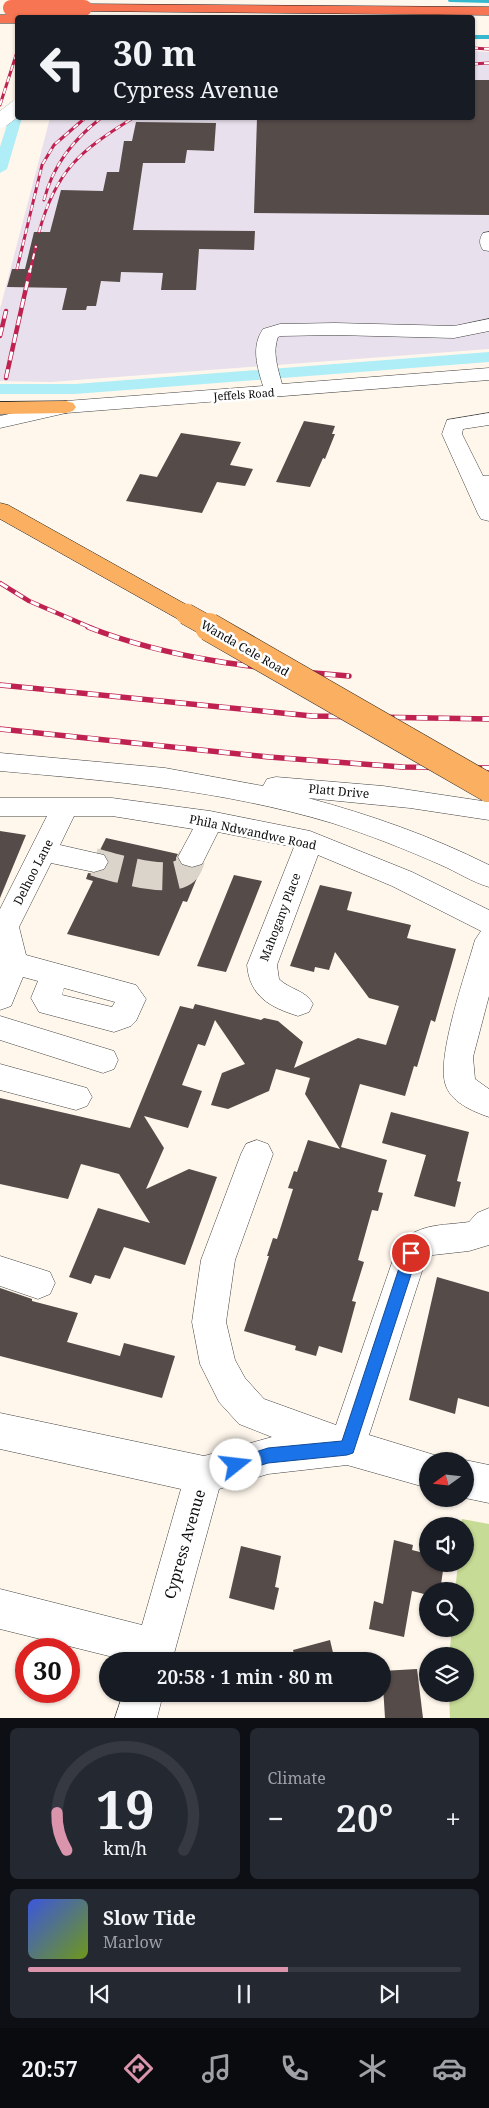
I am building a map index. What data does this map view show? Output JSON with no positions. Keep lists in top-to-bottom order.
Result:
{
  "streets": {
    "main road": ["Wanda Cele Road"],
    "street": [
      "Jeffels Road",
      "Platt Drive",
      "Phila Ndwandwe Road",
      "Delhoo Lane",
      "Mahogany Place",
      "Cypress Avenue"
    ]
  },
  "crossings": [
    ["Phila Ndwandwe Road", "Delhoo Lane"],
    ["Phila Ndwandwe Road", "Mahogany Place"]
  ],
  "north": "left",
  "page": {
    "turn": ["30 m", "Cypress Avenue"],
    "limit": "30",
    "trip": "20:58 · 1 min · 80 m",
    "tile": "Climate",
    "heat": ["−", "20°", "+"],
    "song": ["Slow Tide", "Marlow"],
    "tabs": "20:57",
    "gauge": ["19", "km/h"]
  }
}
